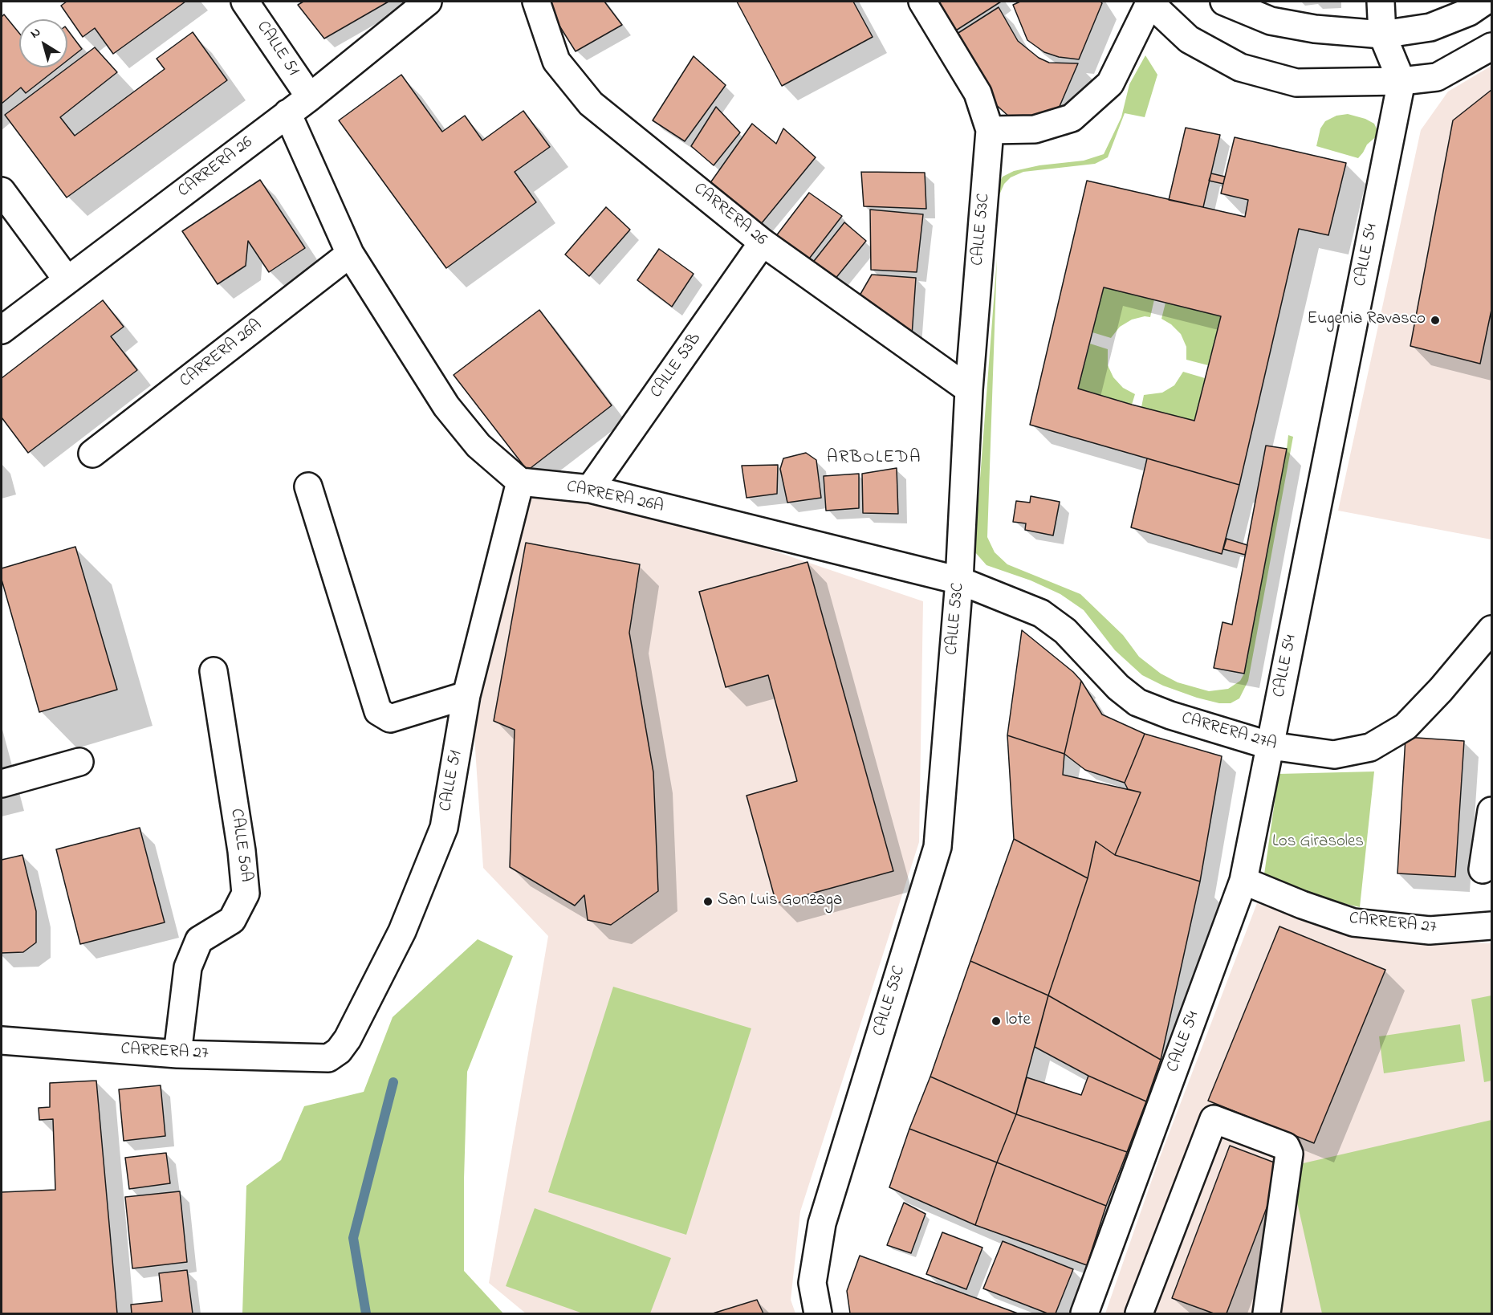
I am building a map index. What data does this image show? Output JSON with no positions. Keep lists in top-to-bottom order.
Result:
{
  "streets": {
    "street": [
      "CALLE 51",
      "CARRERA 26",
      "CALLE 53C",
      "CALLE 54",
      "CARRERA 26A",
      "CALLE 53B",
      "CARRERA 27A",
      "CALLE 50A",
      "CARRERA 27"
    ]
  },
  "crossings": [
    ["CALLE 51", "CARRERA 26"],
    ["CALLE 51", "CARRERA 26A"],
    ["CALLE 51", "CARRERA 27"],
    ["CARRERA 26", "CALLE 53C"],
    ["CARRERA 26", "CALLE 53B"],
    ["CALLE 53C", "CARRERA 26A"],
    ["CALLE 53C", "CARRERA 27A"],
    ["CALLE 54", "CARRERA 27A"],
    ["CALLE 54", "CARRERA 27"],
    ["CARRERA 26A", "CALLE 53B"],
    ["CARRERA 26A", "CARRERA 27A"],
    ["CALLE 50A", "CARRERA 27"]
  ],
  "districts": ["ARBOLEDA"],
  "parks": ["Los Girasoles"],
  "places": ["Eugenia Ravasco", "San Luis Gonzaga", "lote"],
  "north": "top left"
}
